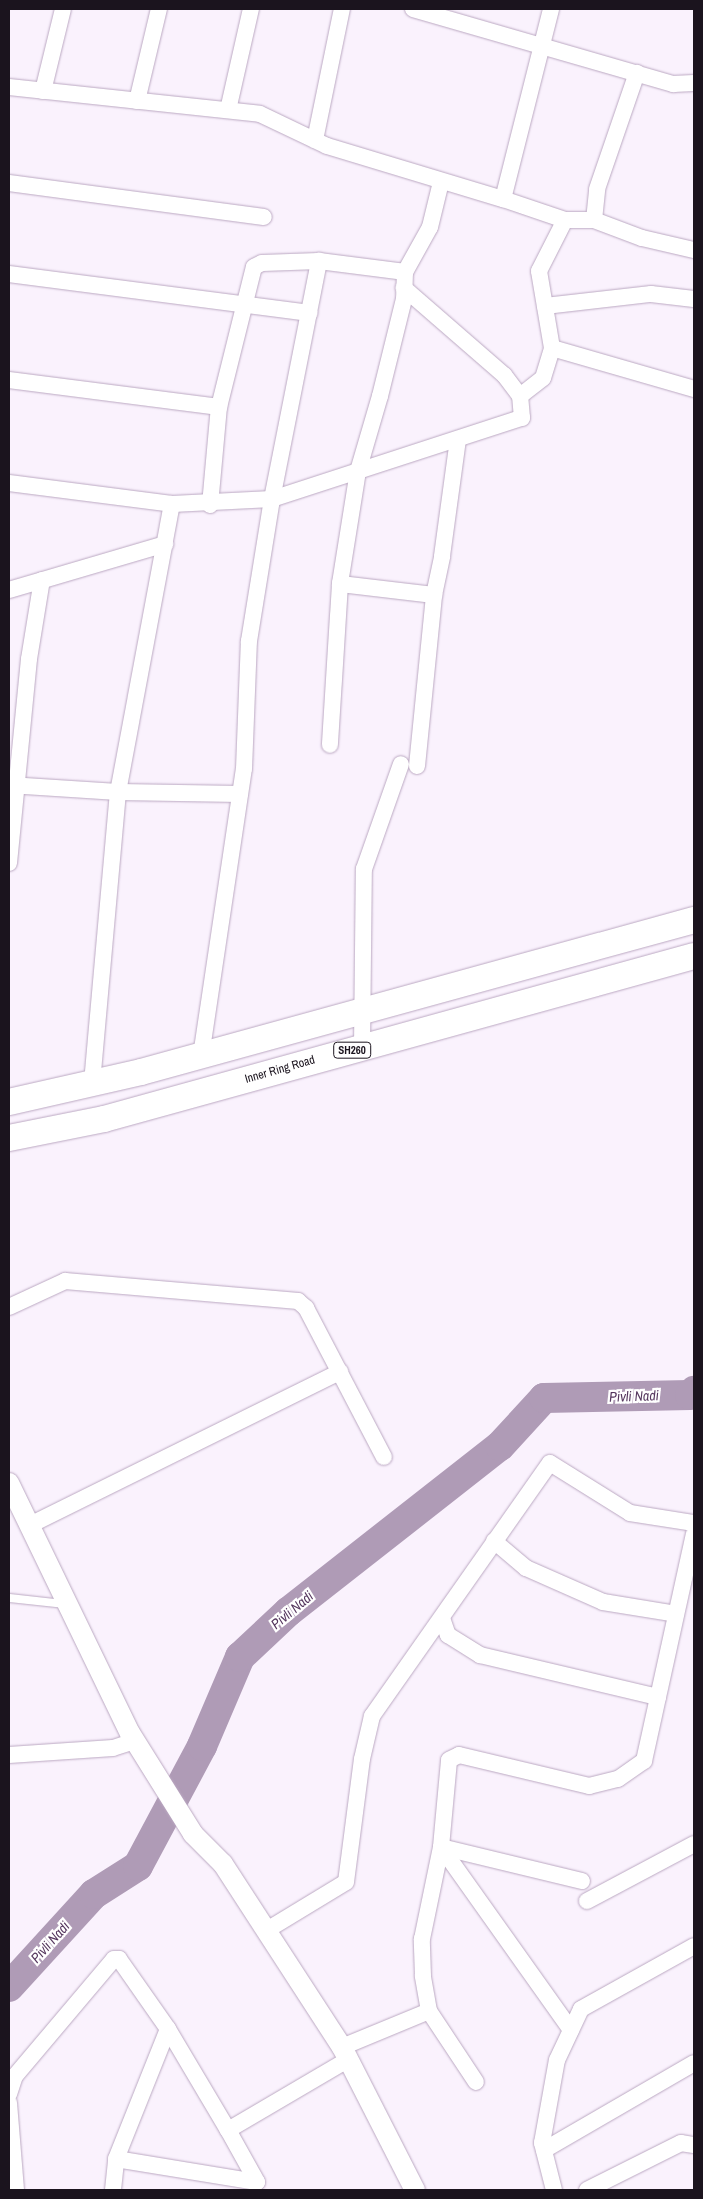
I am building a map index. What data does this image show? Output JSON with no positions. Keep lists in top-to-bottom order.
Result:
{
  "streets": {
    "highway": ["SH260", "Inner Ring Road"]
  },
  "water": ["Pivli Nadi"]
}
